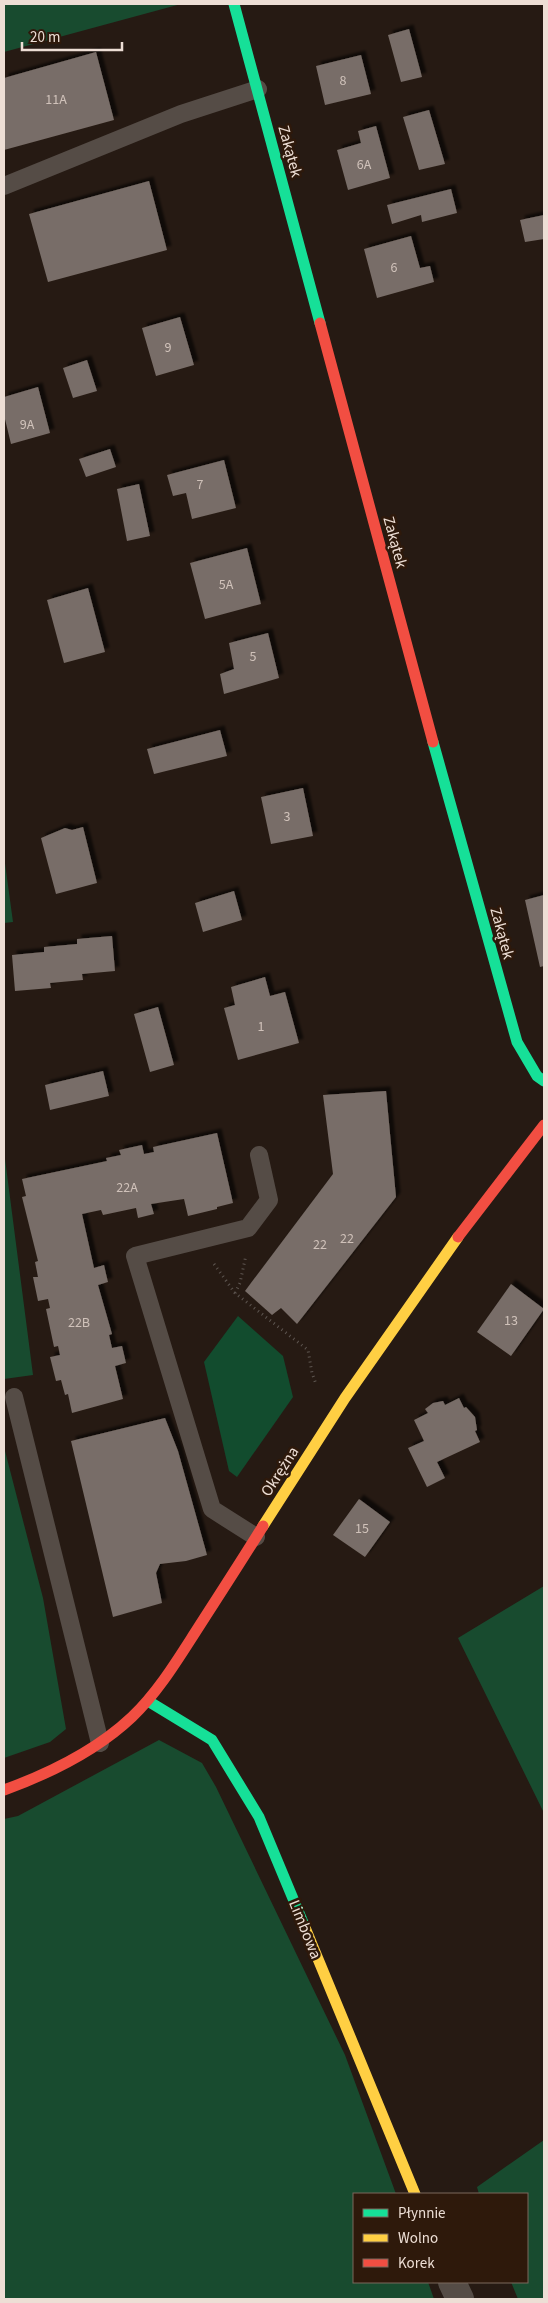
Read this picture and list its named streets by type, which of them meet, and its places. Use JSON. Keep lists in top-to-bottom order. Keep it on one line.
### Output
{"streets":{"street":["Zakątek","Okrężna","Limbowa"]},"crossings":[["Okrężna","Limbowa"]],"house_numbers":["8","11A","6A","6","9","9A","7","5A","5","3","1","22A","22","22","13","22B","15"],"legend":["Płynnie","Wolno","Korek"],"scale_bar":"20 m"}
